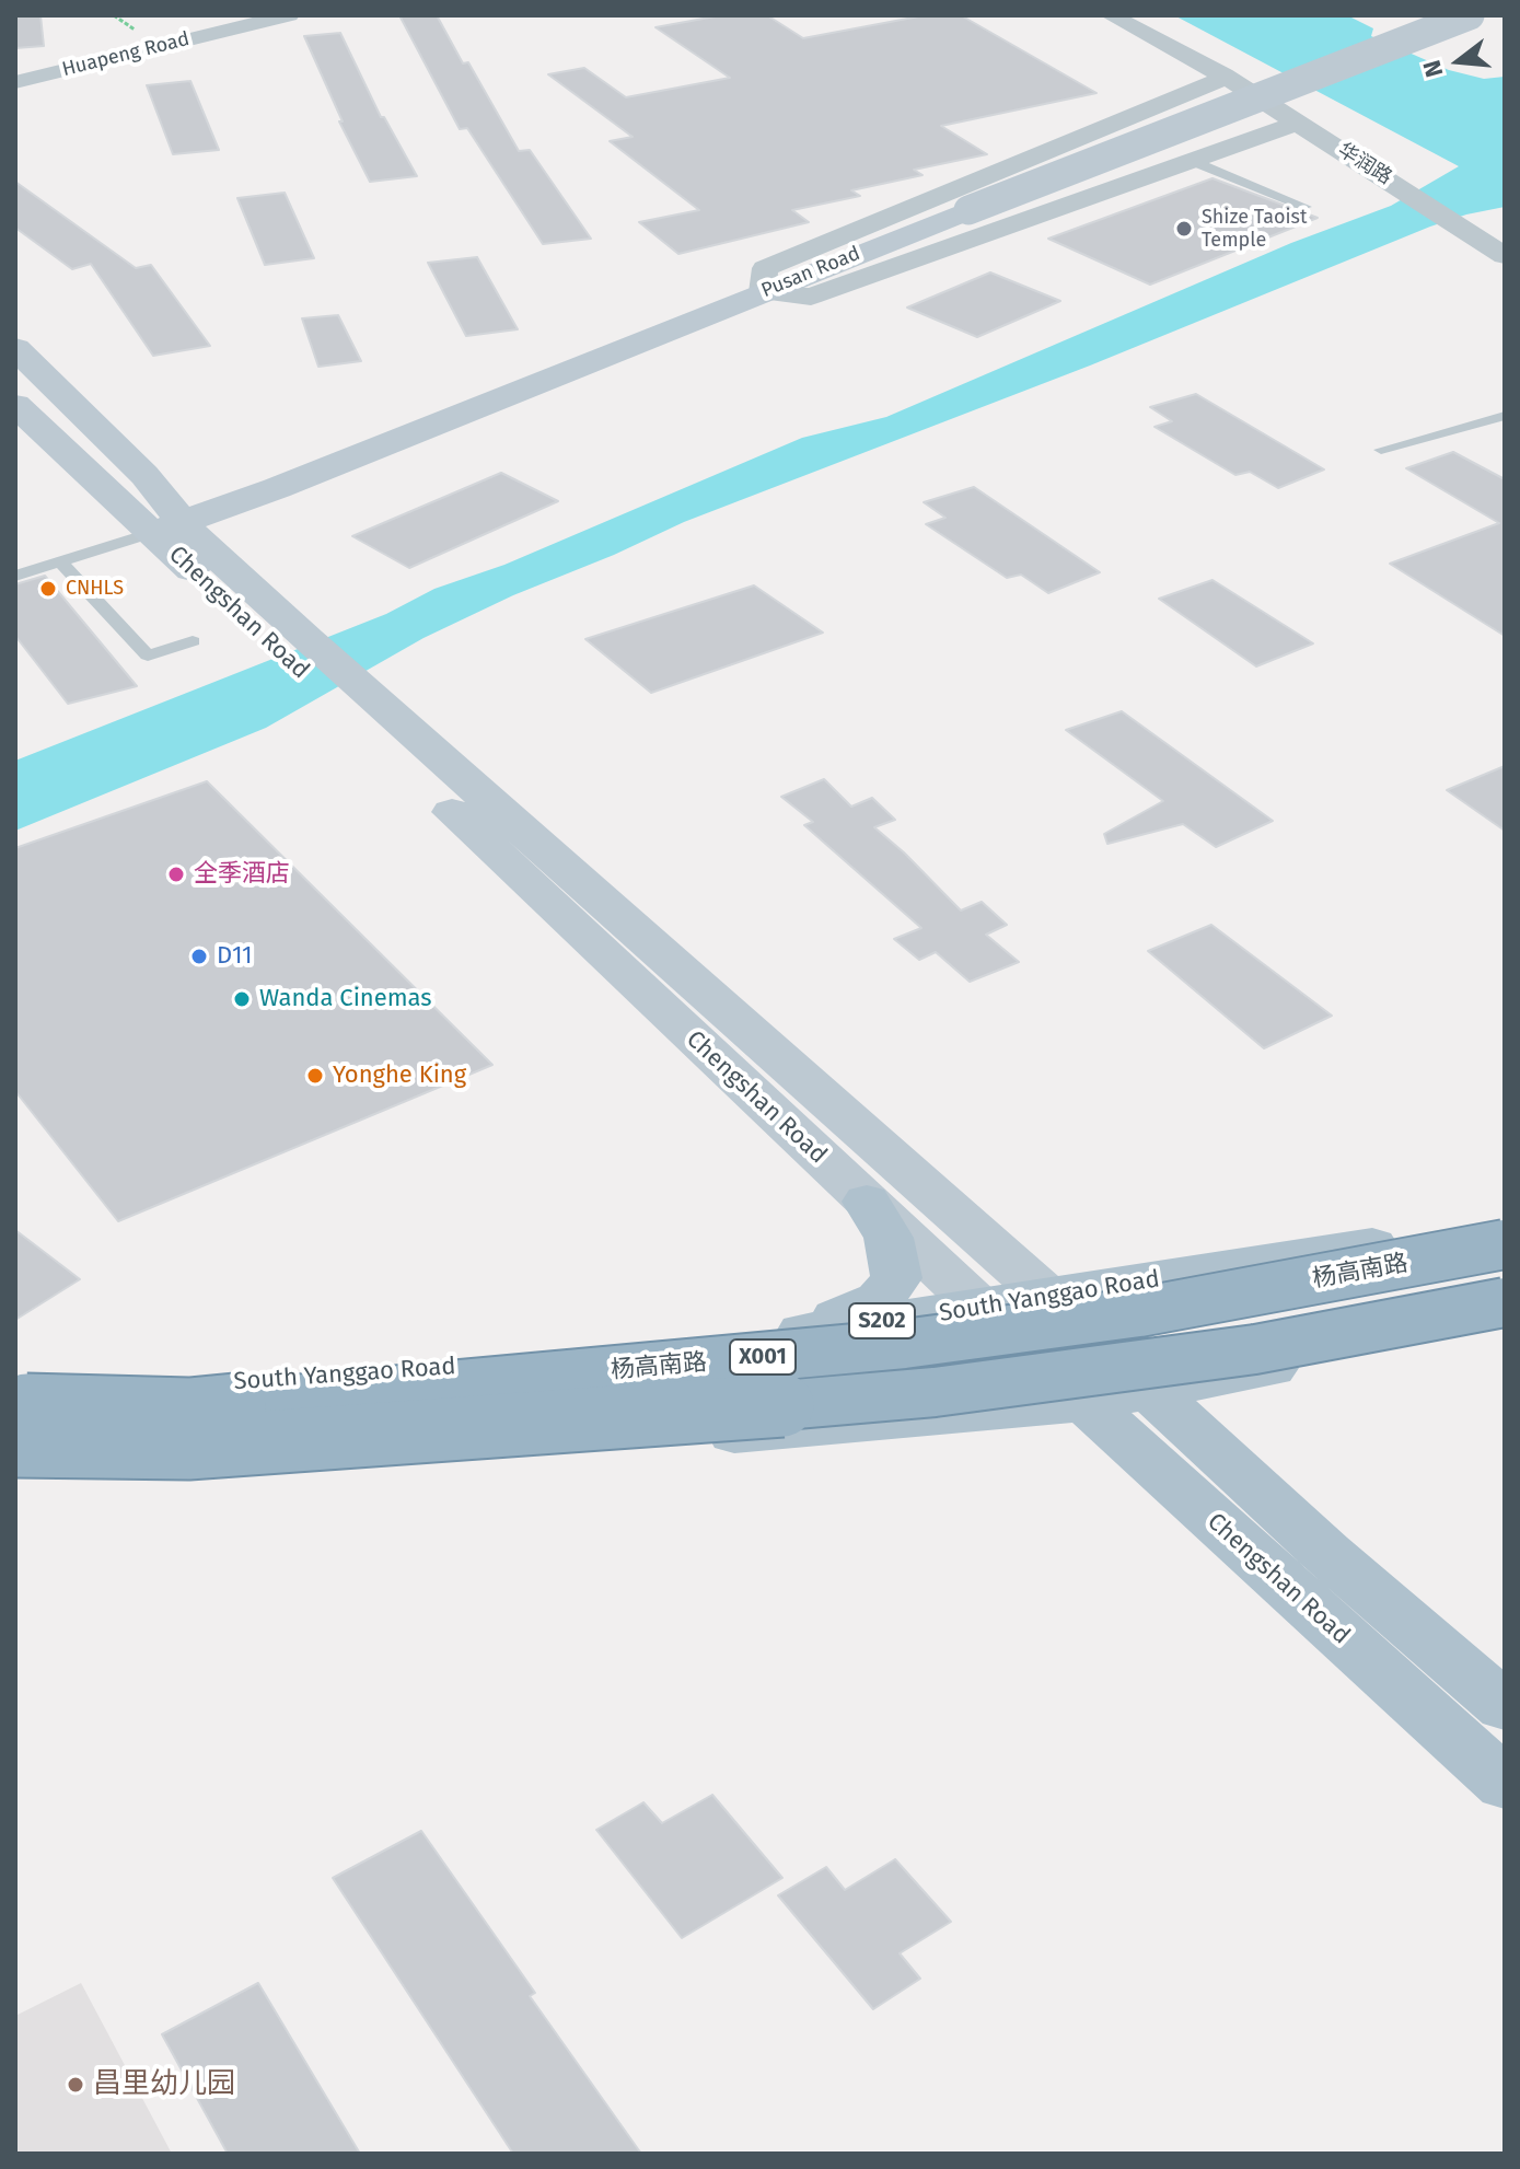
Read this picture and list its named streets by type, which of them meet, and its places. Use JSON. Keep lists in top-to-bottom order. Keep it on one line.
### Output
{"streets":{"highway":["杨高南路","X001"],"main road":["Pusan Road","Chengshan Road","South Yanggao Road","S202"],"street":["Huapeng Road","华润路"]},"crossings":[["Pusan Road","Chengshan Road"],["Chengshan Road","South Yanggao Road"]],"places":["Shize Taoist Temple","CNHLS","全季酒店","D11","Wanda Cinemas","Yonghe King","昌里幼儿园"],"north":"left"}
